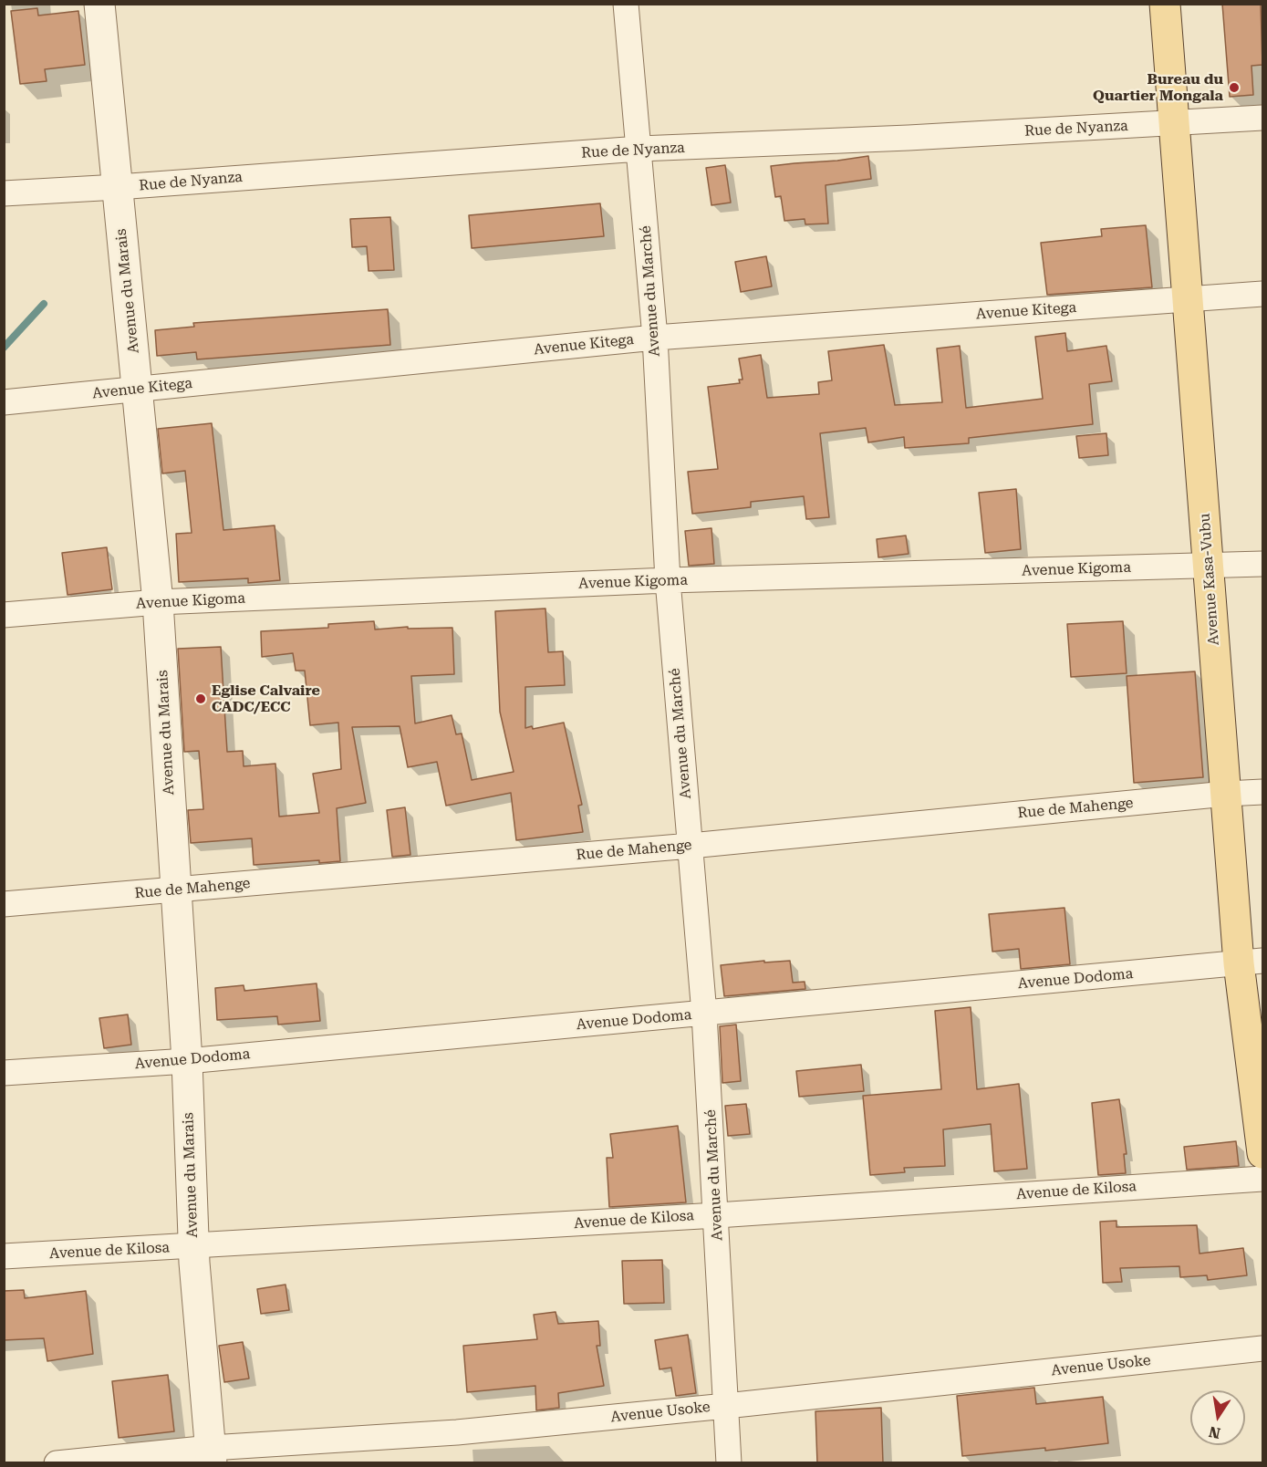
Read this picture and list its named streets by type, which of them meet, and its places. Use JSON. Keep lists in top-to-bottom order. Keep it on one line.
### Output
{"streets":{"main road":["Avenue Kasa-Vubu"],"street":["Rue de Nyanza","Avenue du Marais","Avenue du Marché","Avenue Kitega","Avenue Kigoma","Rue de Mahenge","Avenue Dodoma","Avenue de Kilosa","Avenue Usoke"]},"crossings":[["Rue de Nyanza","Avenue du Marais"],["Rue de Nyanza","Avenue du Marché"],["Rue de Nyanza","Avenue Kasa-Vubu"],["Avenue du Marais","Avenue Kitega"],["Avenue du Marais","Avenue Kigoma"],["Avenue du Marais","Rue de Mahenge"],["Avenue du Marais","Avenue Dodoma"],["Avenue du Marais","Avenue de Kilosa"],["Avenue du Marais","Avenue Usoke"],["Avenue du Marché","Avenue Kitega"],["Avenue du Marché","Avenue Kigoma"],["Avenue du Marché","Rue de Mahenge"],["Avenue du Marché","Avenue Dodoma"],["Avenue du Marché","Avenue de Kilosa"],["Avenue du Marché","Avenue Usoke"],["Avenue Kitega","Avenue Kasa-Vubu"],["Avenue Kigoma","Avenue Kasa-Vubu"],["Avenue Kasa-Vubu","Rue de Mahenge"],["Avenue Kasa-Vubu","Avenue Dodoma"]],"places":["Bureau du Quartier Mongala","Eglise Calvaire CADC/ECC"],"north":"bottom"}
